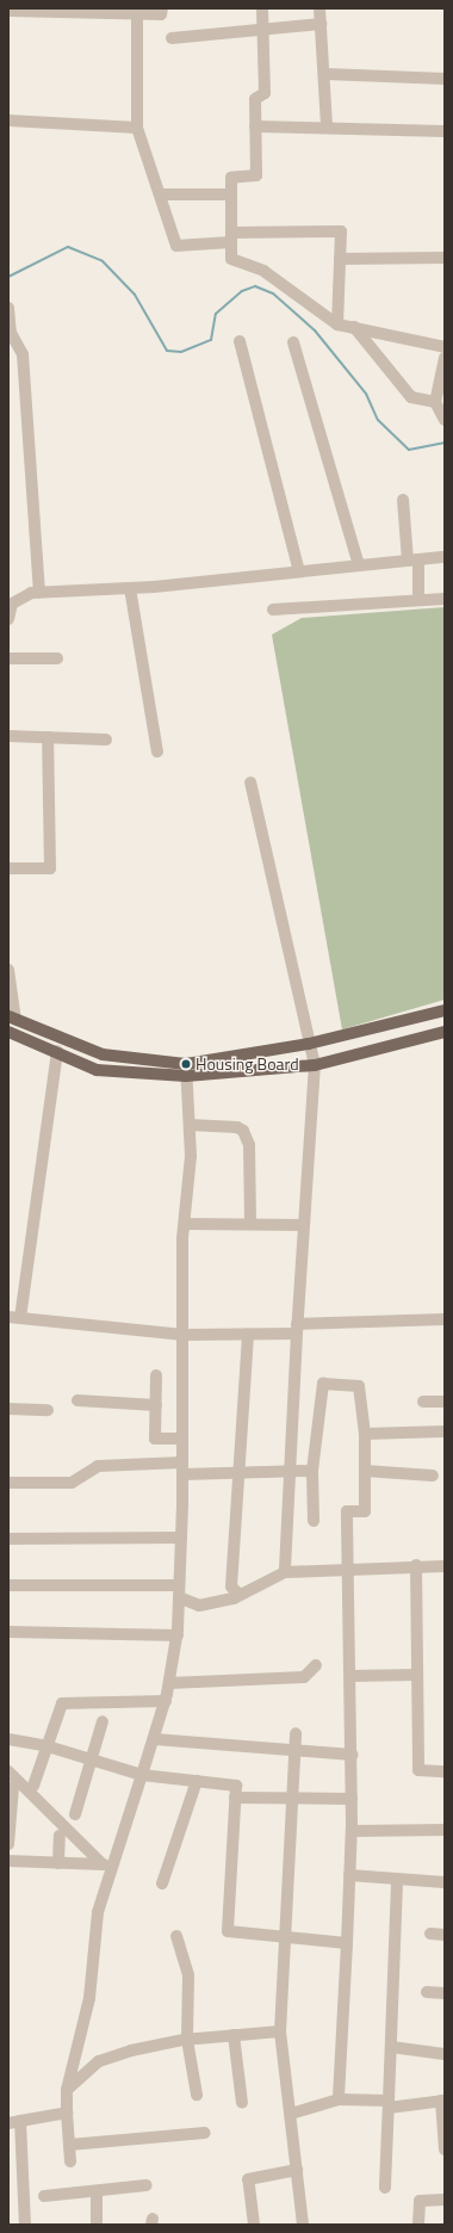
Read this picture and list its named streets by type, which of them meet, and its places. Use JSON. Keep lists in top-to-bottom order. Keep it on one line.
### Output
{"places":["Housing Board"]}
